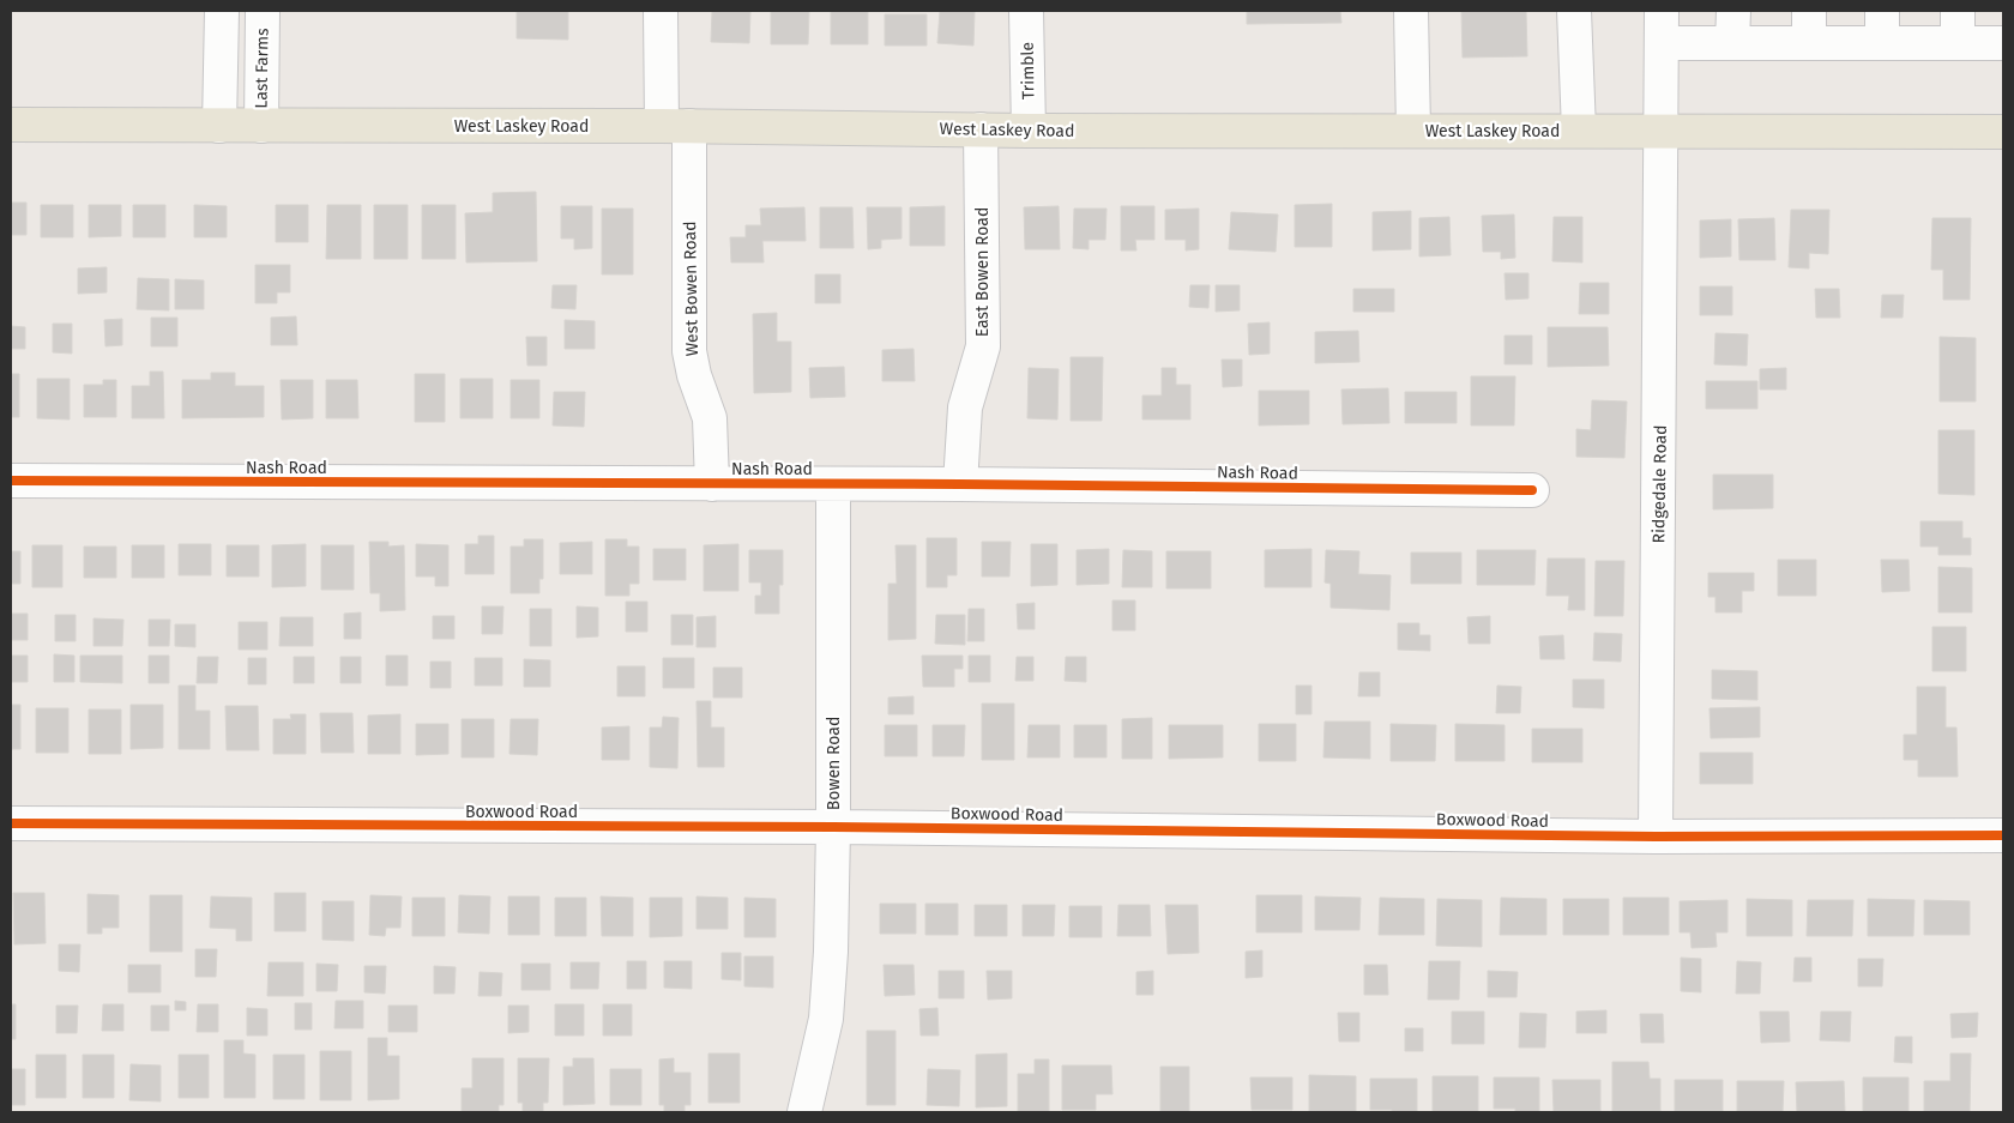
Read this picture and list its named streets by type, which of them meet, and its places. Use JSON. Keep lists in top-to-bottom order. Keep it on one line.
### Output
{"streets":{"main road":["West Laskey Road"],"street":["Last Farms","Trimble","East Bowen Road","West Bowen Road","Nash Road","Ridgedale Road","Bowen Road","Boxwood Road"]},"crossings":[["Last Farms","West Laskey Road"],["Trimble","West Laskey Road"],["West Laskey Road","East Bowen Road"],["West Laskey Road","West Bowen Road"],["West Laskey Road","Ridgedale Road"],["East Bowen Road","Nash Road"],["West Bowen Road","Nash Road"],["Nash Road","Bowen Road"],["Ridgedale Road","Boxwood Road"],["Bowen Road","Boxwood Road"]]}
